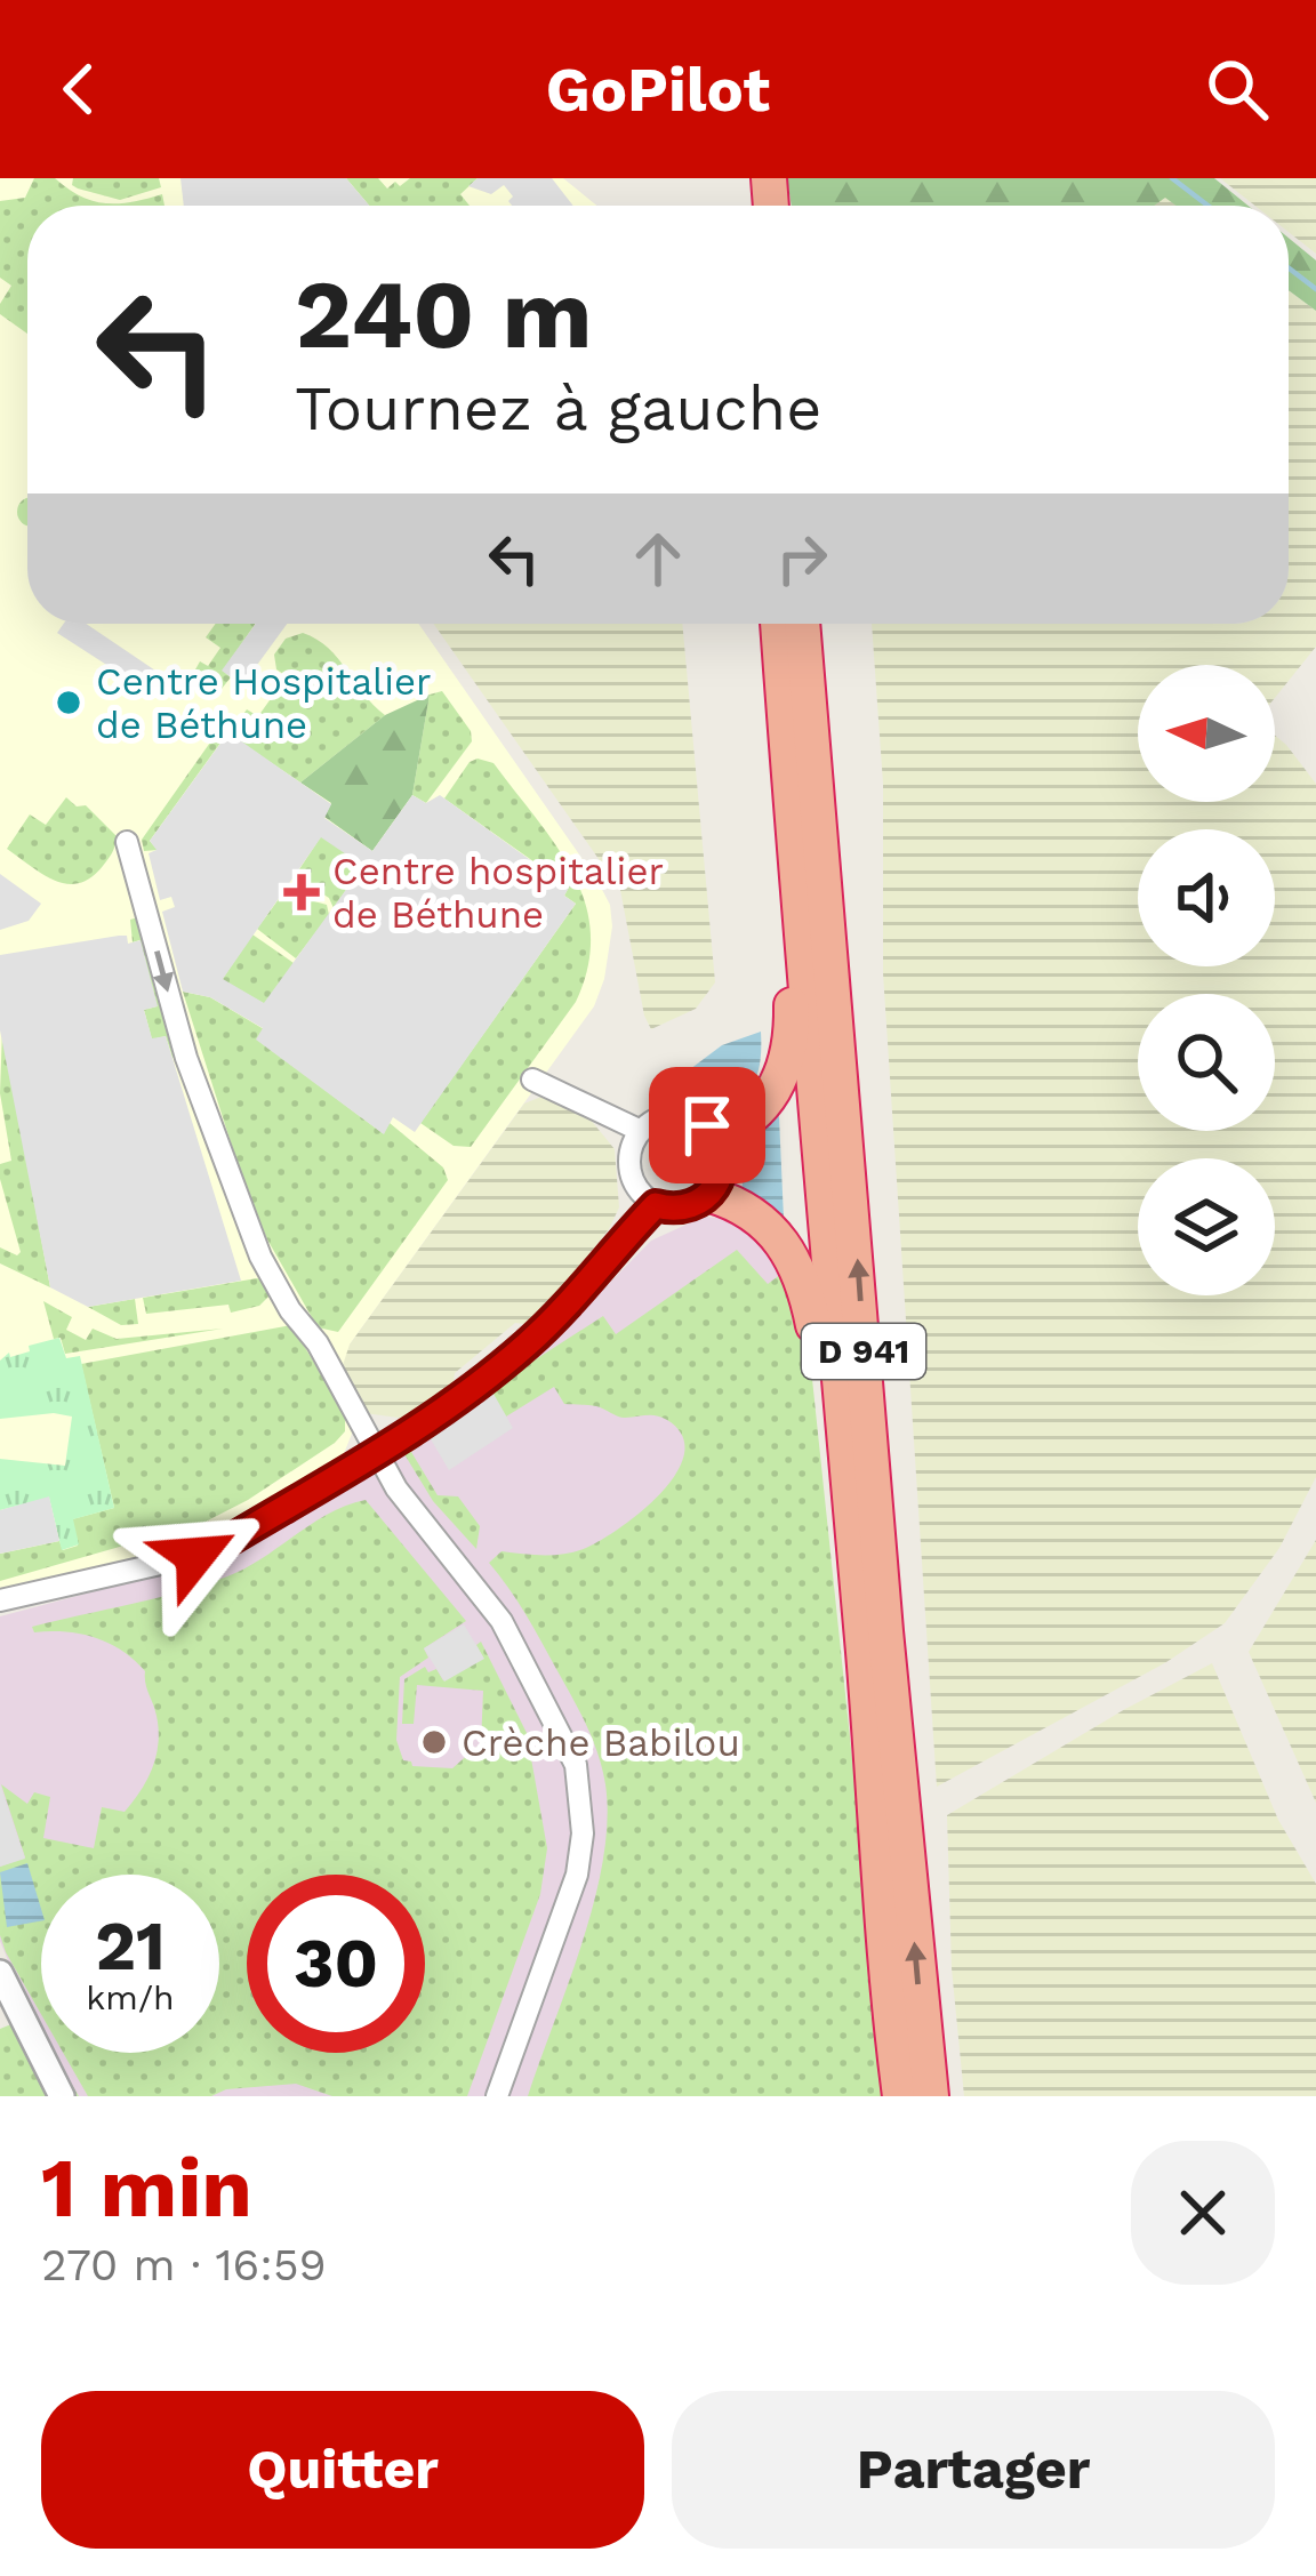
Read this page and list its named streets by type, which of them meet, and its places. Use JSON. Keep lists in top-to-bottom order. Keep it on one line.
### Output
{"streets":{"highway":["D 941"]},"places":{"other":["Centre Hospitalier de Béthune","Crèche Babilou"],"health":["Centre hospitalier de Béthune"]},"north":"left","page":{"header":"GoPilot","turn":["240 m","Tournez à gauche"],"speed":"21 km/h","limit":"30","heading":["1 min","270 m · 16:59"],"buttons":["Quitter","Partager"]}}
